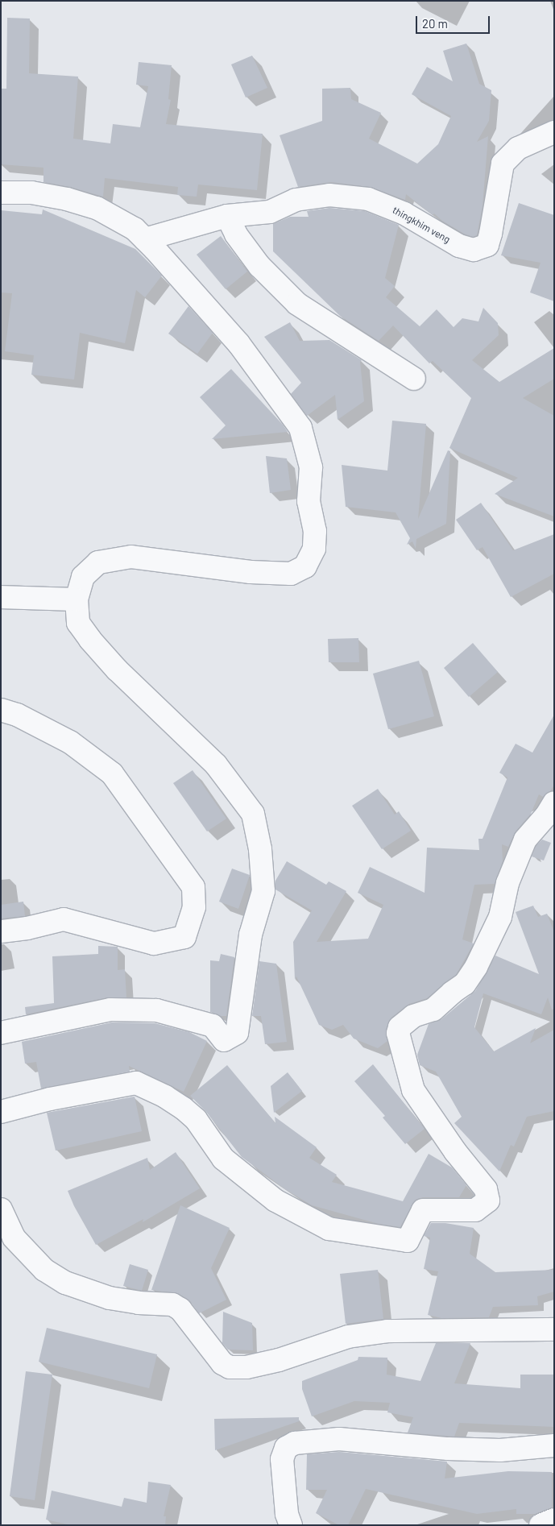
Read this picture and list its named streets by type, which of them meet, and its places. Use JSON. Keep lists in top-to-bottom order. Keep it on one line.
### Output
{"streets":{"street":["thingkhim veng"]},"scale_bar":"20 m"}
